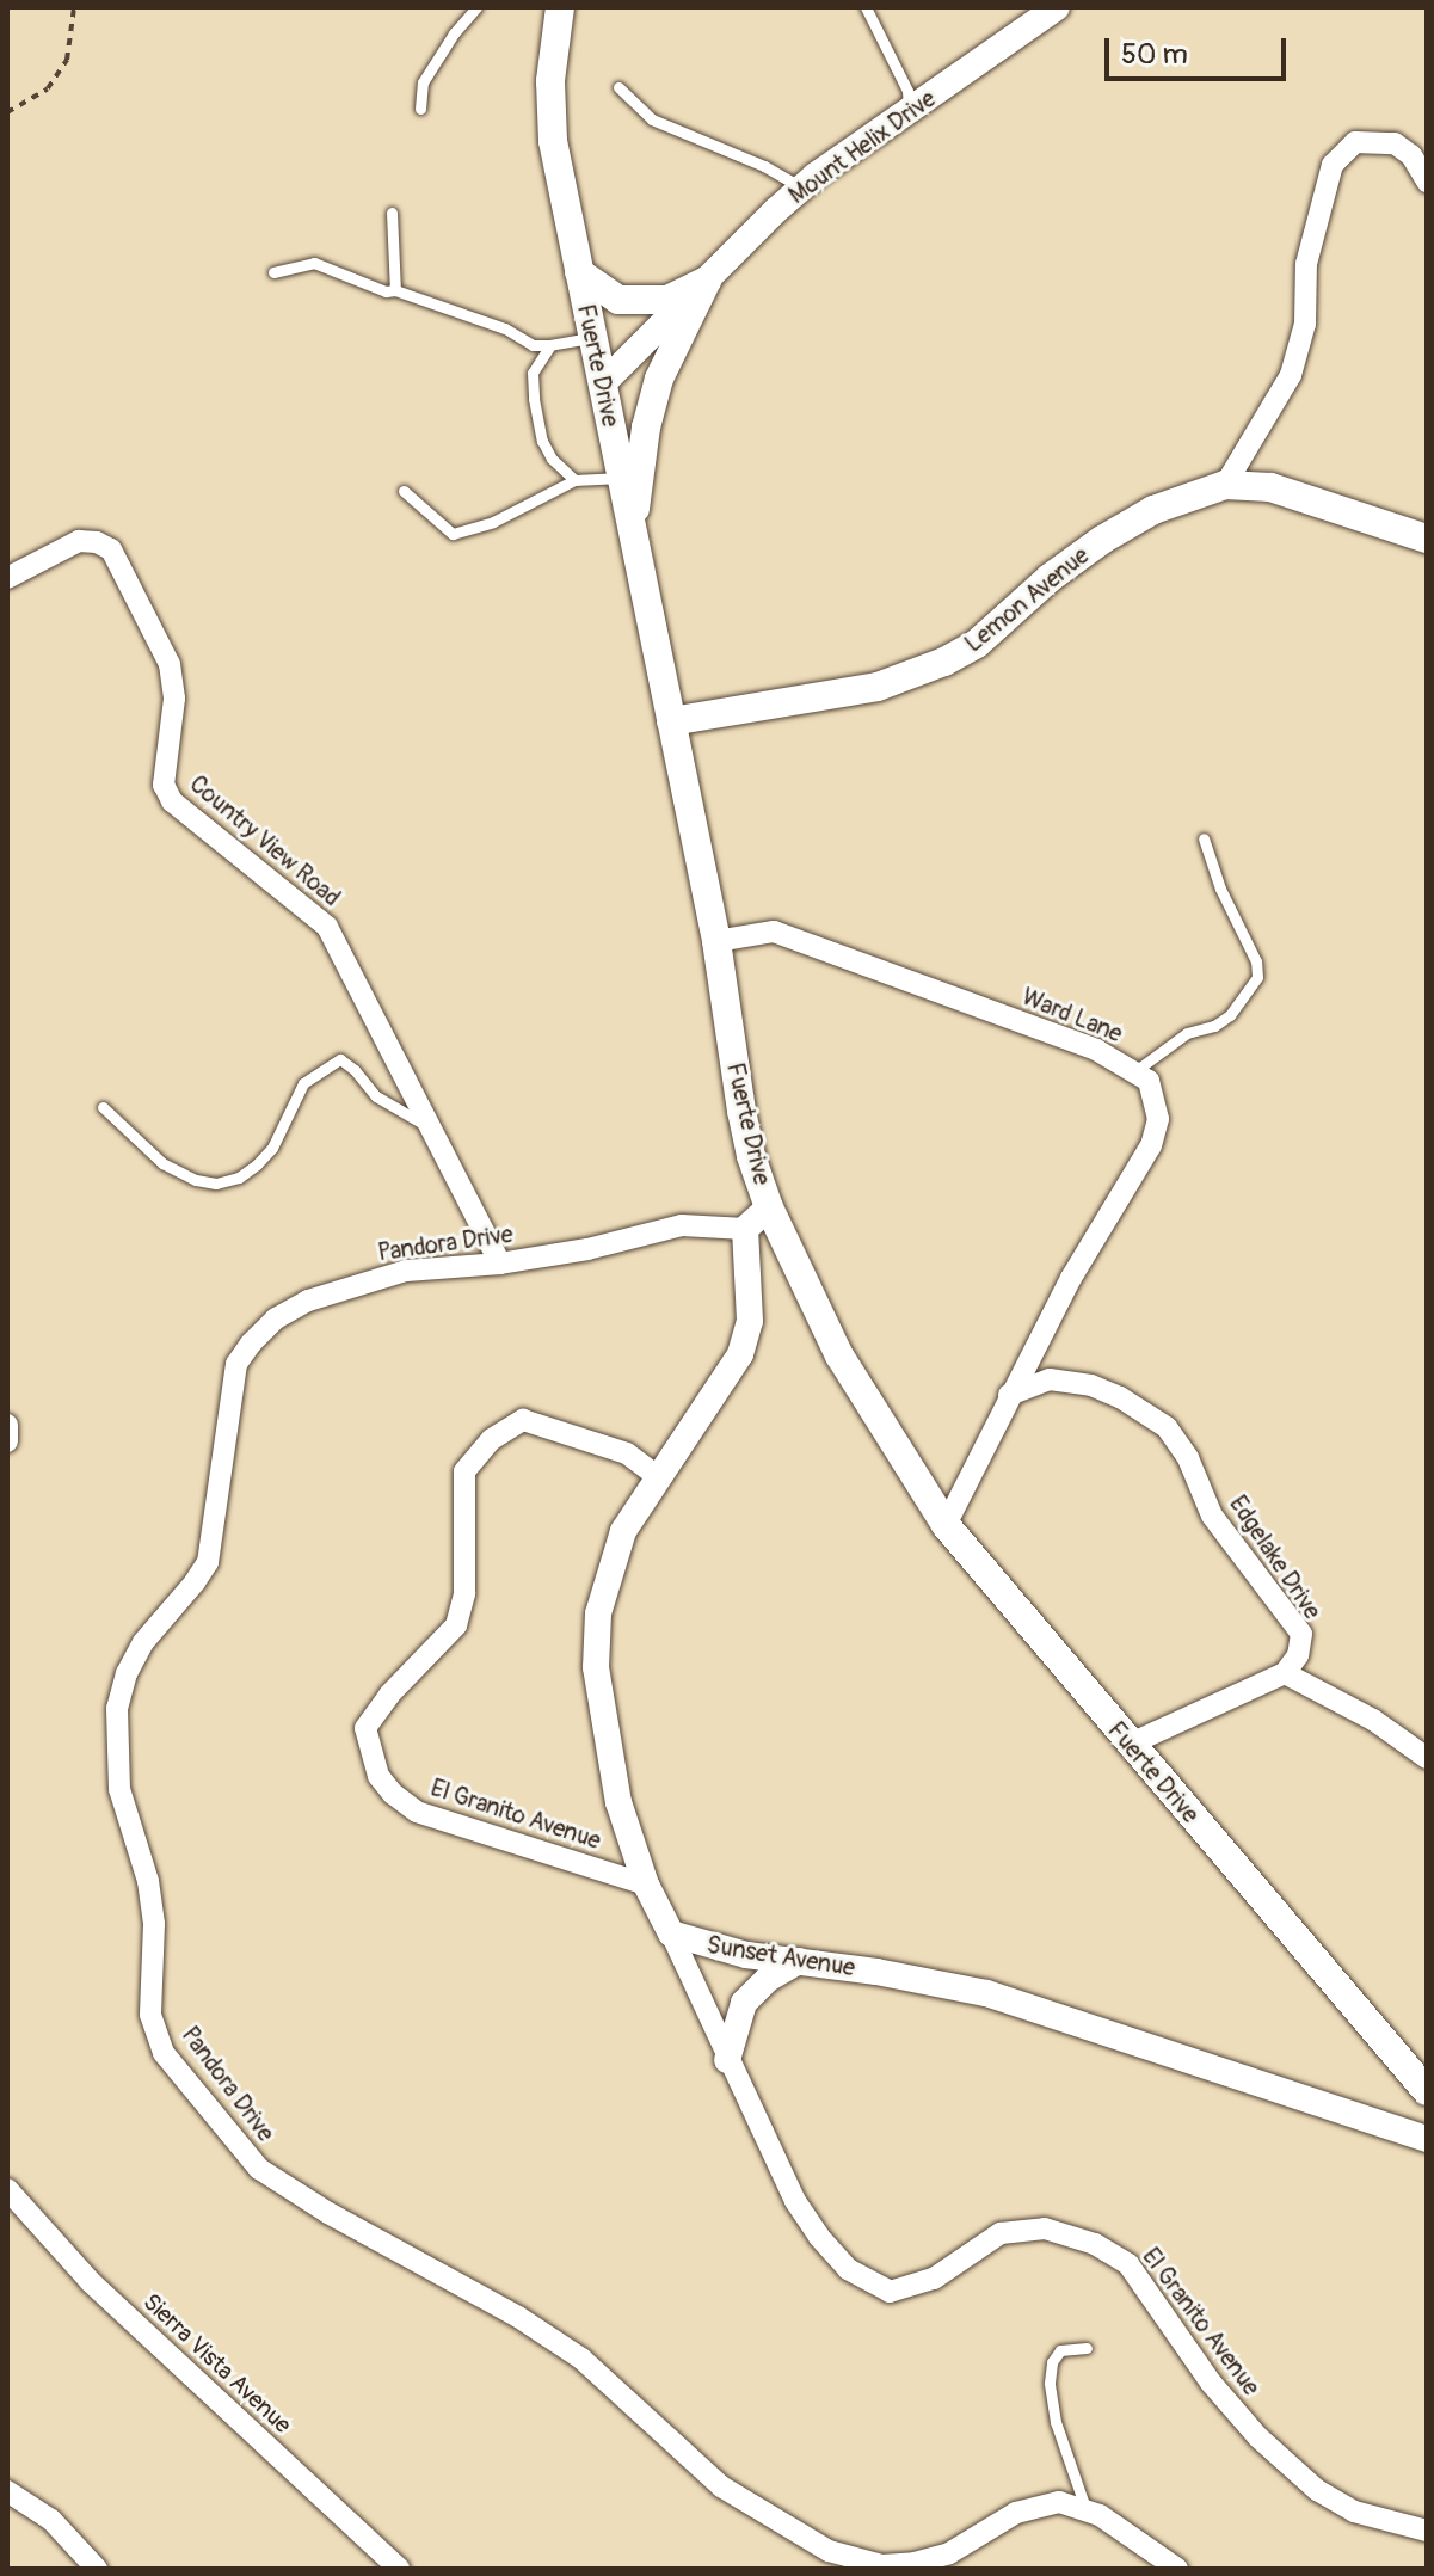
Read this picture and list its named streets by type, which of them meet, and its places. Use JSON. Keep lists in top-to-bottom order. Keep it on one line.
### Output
{"streets":{"main road":["Fuerte Drive","Lemon Avenue"],"street":["Mount Helix Drive","Country View Road","Ward Lane","Pandora Drive","Edgelake Drive","El Granito Avenue","Sunset Avenue","Sierra Vista Avenue"]},"crossings":[["Mount Helix Drive","Fuerte Drive"],["Fuerte Drive","Lemon Avenue"],["Fuerte Drive","Ward Lane"],["Country View Road","Pandora Drive"],["Ward Lane","Edgelake Drive"],["El Granito Avenue","Sunset Avenue"]],"scale_bar":"50 m"}
